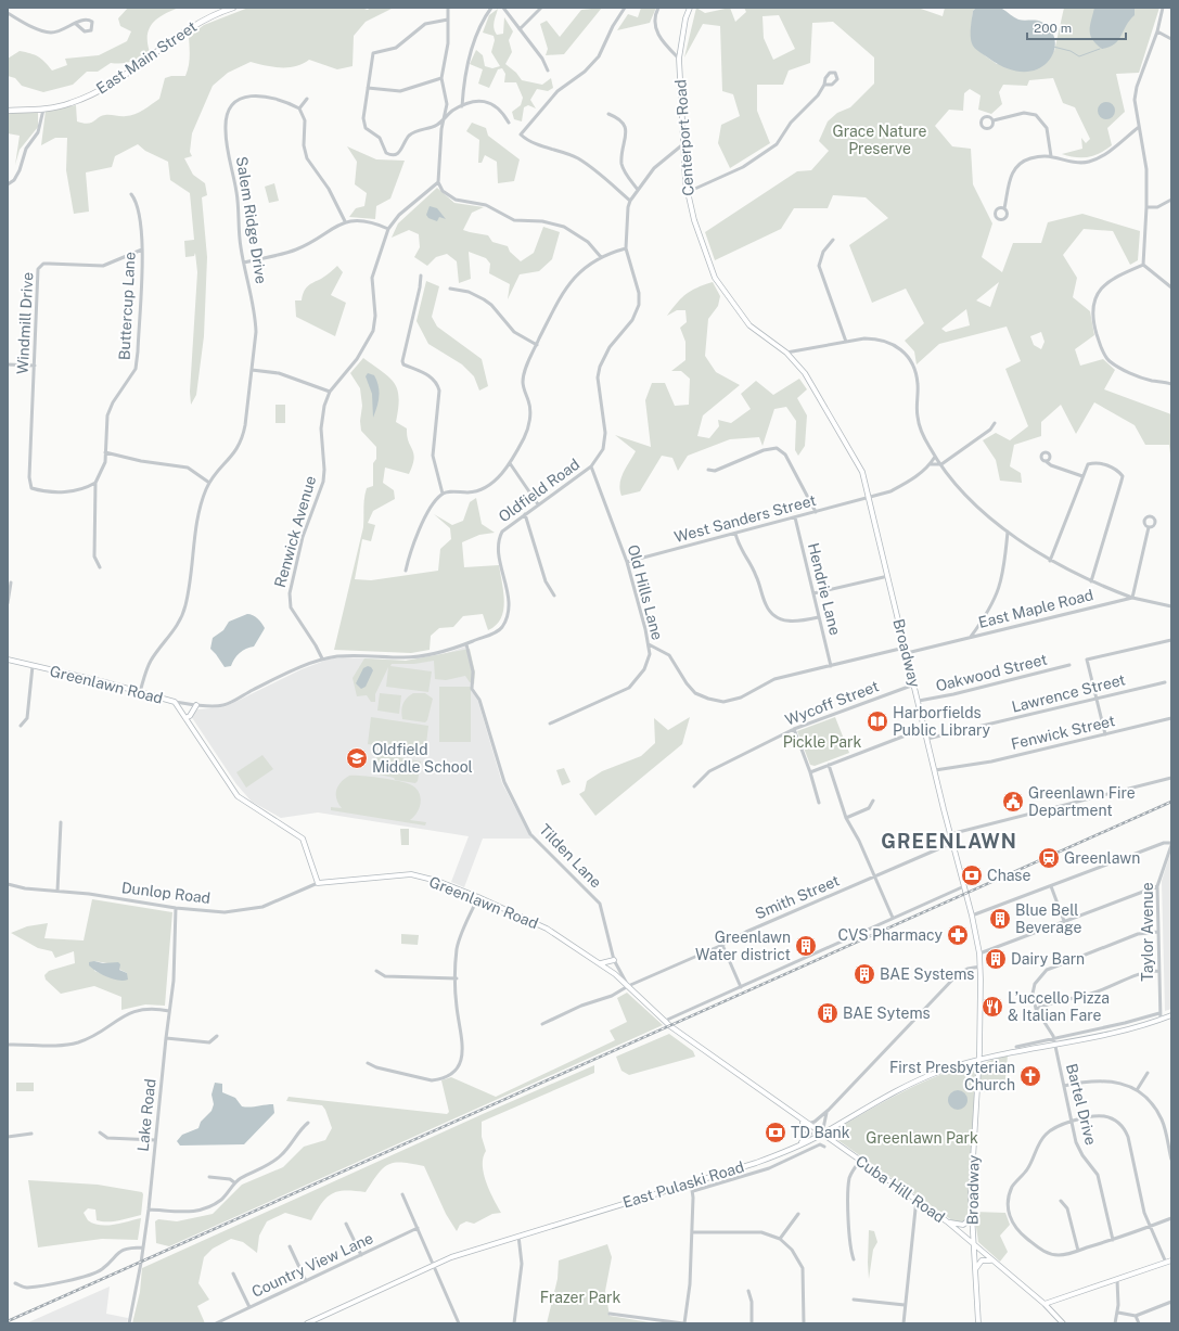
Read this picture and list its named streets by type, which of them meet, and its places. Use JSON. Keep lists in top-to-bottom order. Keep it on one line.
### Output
{"streets":{"main road":["East Main Street","Centerport Road","Broadway","Greenlawn Road","East Pulaski Road","Cuba Hill Road"],"street":["Salem Ridge Drive","Buttercup Lane","Windmill Drive","Oldfield Road","West Sanders Street","Renwick Avenue","Hendrie Lane","Old Hills Lane","East Maple Road","Oakwood Street","Lawrence Street","Wycoff Street","Fenwick Street","Tilden Lane","Dunlop Road","Smith Street","Taylor Avenue","Bartel Drive","Lake Road","Country View Lane"]},"crossings":[["Centerport Road","Oldfield Road"],["Centerport Road","West Sanders Street"],["Centerport Road","Broadway"],["Salem Ridge Drive","Greenlawn Road"],["Buttercup Lane","Windmill Drive"],["Oldfield Road","Renwick Avenue"],["Oldfield Road","Old Hills Lane"],["Oldfield Road","Greenlawn Road"],["Oldfield Road","Tilden Lane"],["West Sanders Street","Hendrie Lane"],["West Sanders Street","Old Hills Lane"],["West Sanders Street","Broadway"],["Hendrie Lane","East Maple Road"],["Old Hills Lane","East Maple Road"],["East Maple Road","Broadway"],["Broadway","Oakwood Street"],["Broadway","Lawrence Street"],["Broadway","Wycoff Street"],["Broadway","Fenwick Street"],["Broadway","Smith Street"],["Broadway","East Pulaski Road"],["Broadway","Cuba Hill Road"],["Greenlawn Road","Tilden Lane"],["Greenlawn Road","Dunlop Road"],["Greenlawn Road","Smith Street"],["Greenlawn Road","Cuba Hill Road"],["Tilden Lane","Smith Street"],["Dunlop Road","Lake Road"],["Taylor Avenue","East Pulaski Road"],["Bartel Drive","East Pulaski Road"],["East Pulaski Road","Cuba Hill Road"]],"districts":["GREENLAWN"],"parks":["Grace Nature Preserve","Pickle Park","Greenlawn Park","Frazer Park"],"places":{"library":["Harborfields Public Library"],"school or university":["Oldfield Middle School"],"public building":["Greenlawn Fire Department"],"station":["Greenlawn"],"bank":["Chase","TD Bank"],"building":["Blue Bell Beverage","Greenlawn Water district","Dairy Barn","BAE Systems","BAE Sytems"],"pharmacy":["CVS Pharmacy"],"restaurant":["L’uccello Pizza & Italian Fare"],"church":["First Presbyterian Church"]},"scale_bar":"200 m"}
